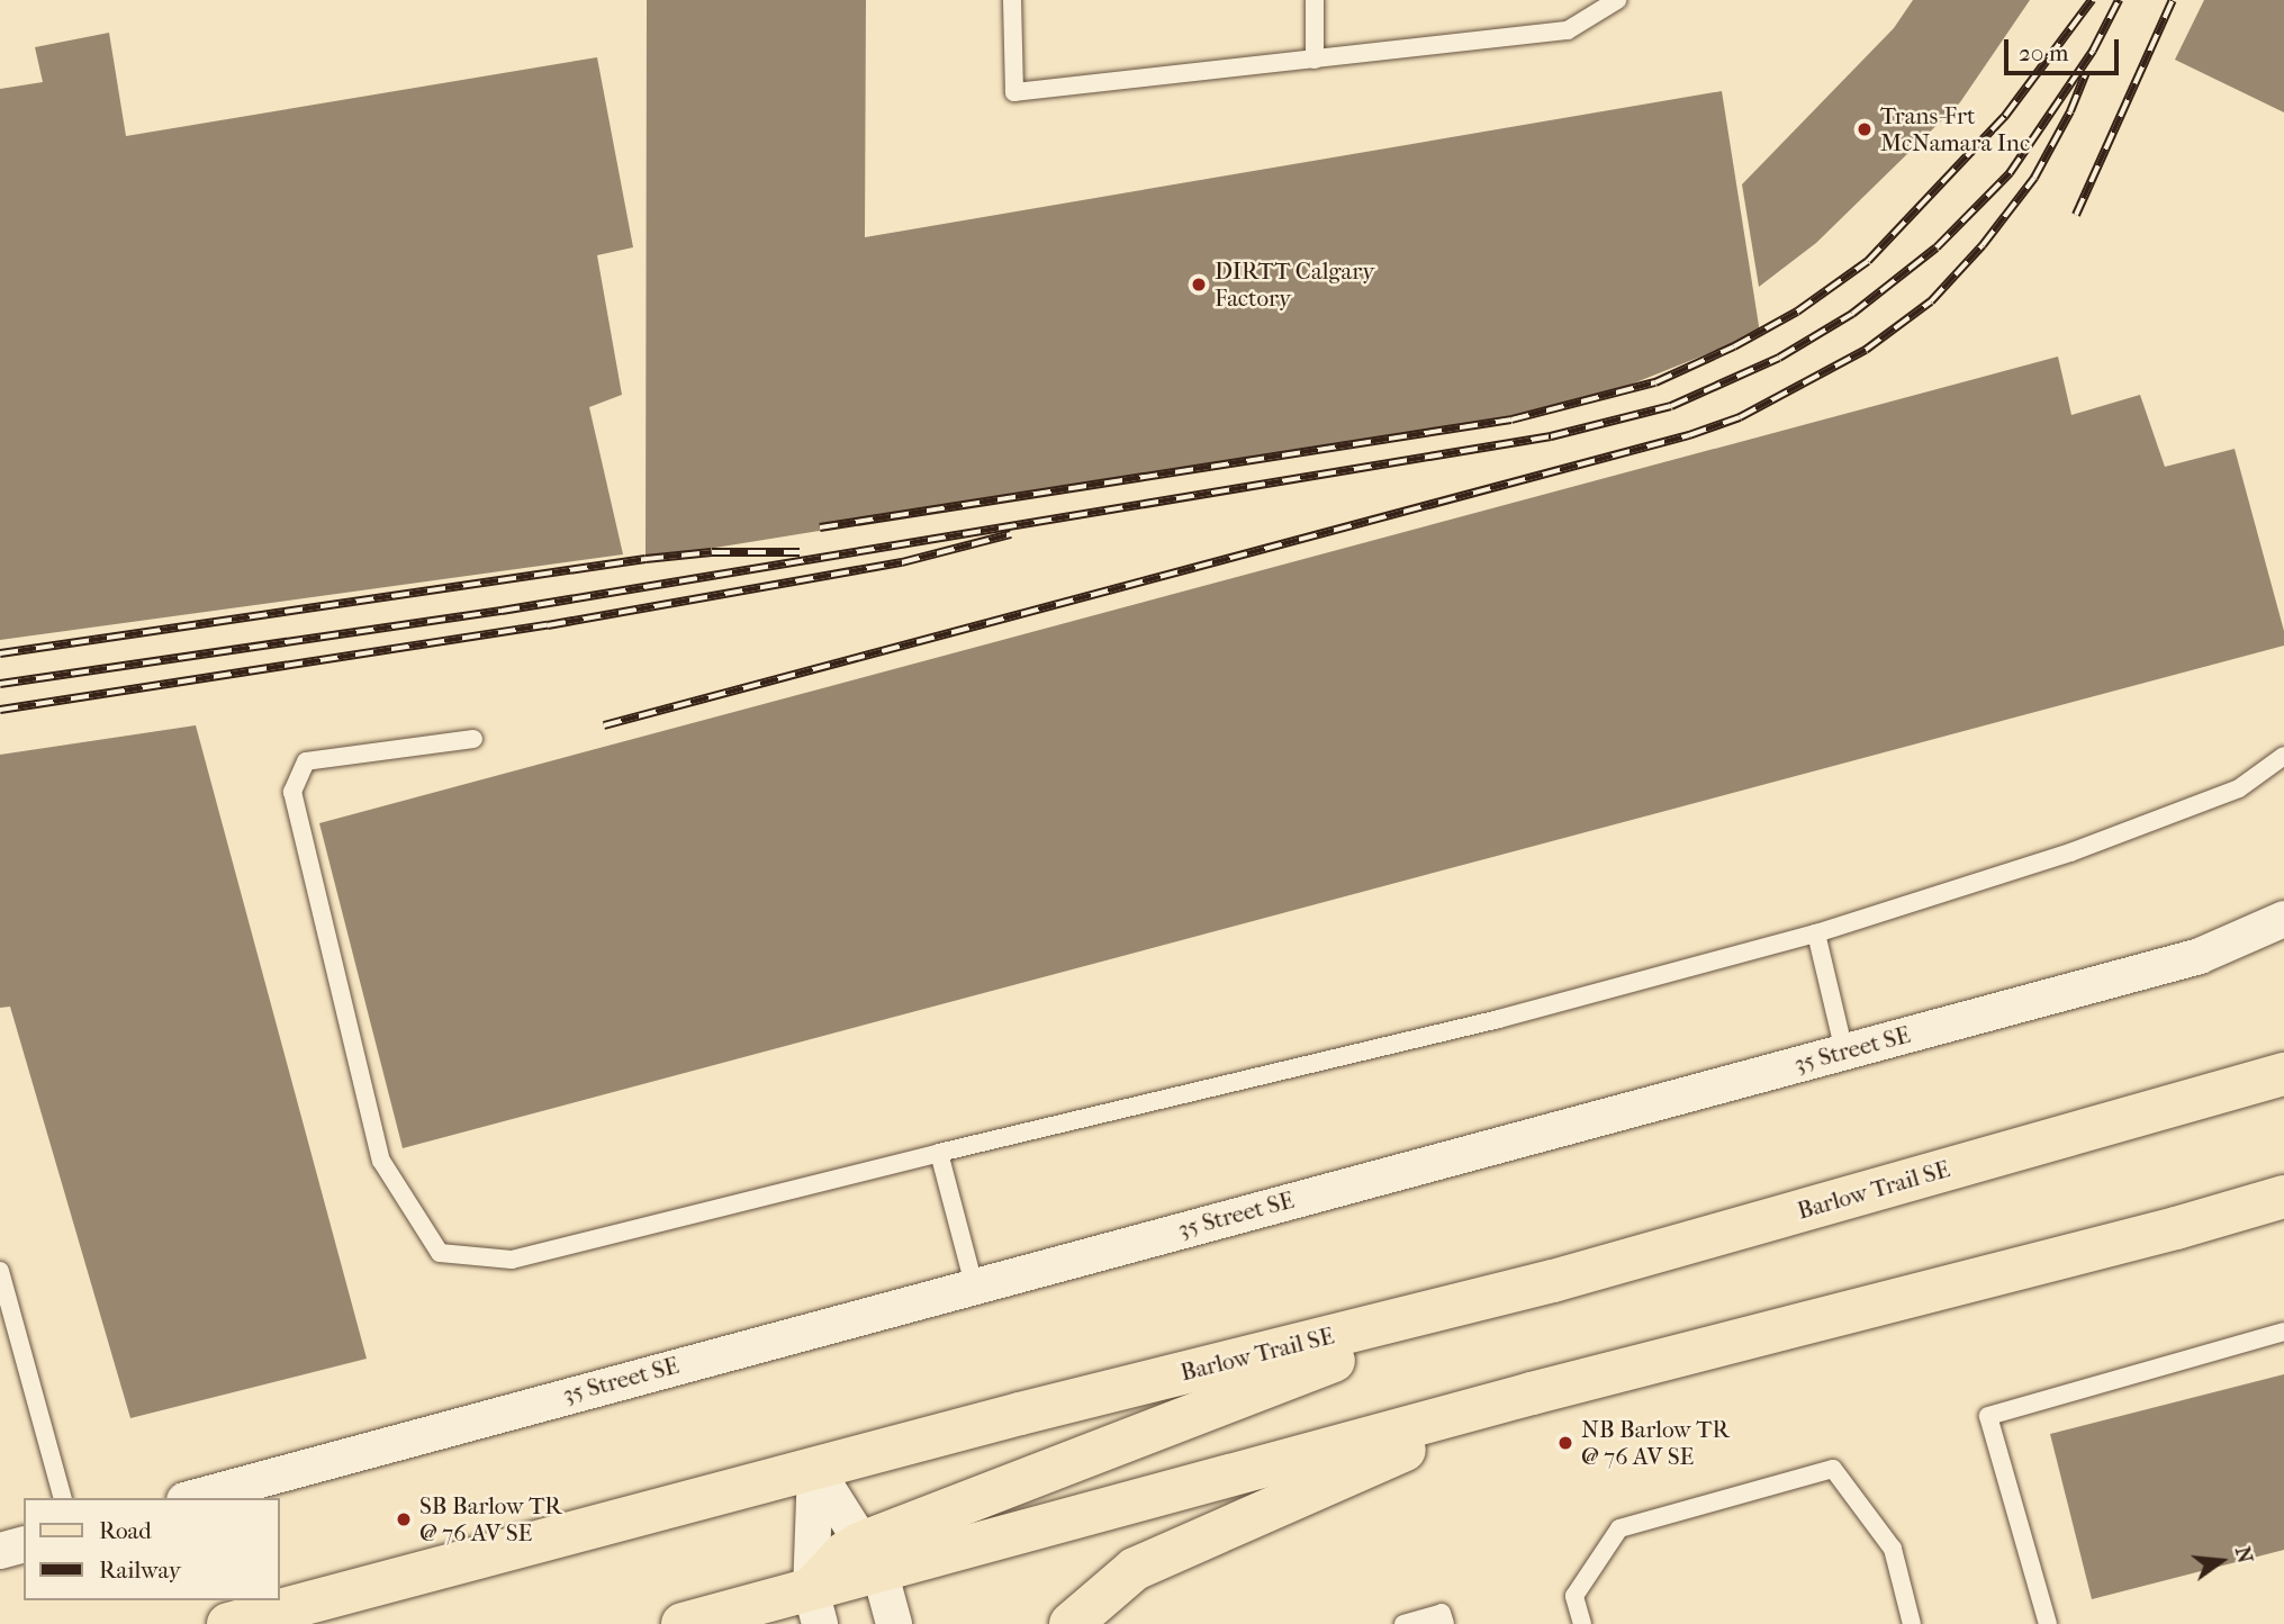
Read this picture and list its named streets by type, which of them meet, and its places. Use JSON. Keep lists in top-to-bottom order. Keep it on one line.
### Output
{"streets":{"main road":["Barlow Trail SE"],"street":["35 Street SE"]},"places":["Trans-Frt McNamara Inc","DIRTT Calgary Factory","NB Barlow TR @ 76 AV SE","SB Barlow TR @ 76 AV SE"],"legend":["Road","Railway"],"scale_bar":"20 m","north":"right"}
